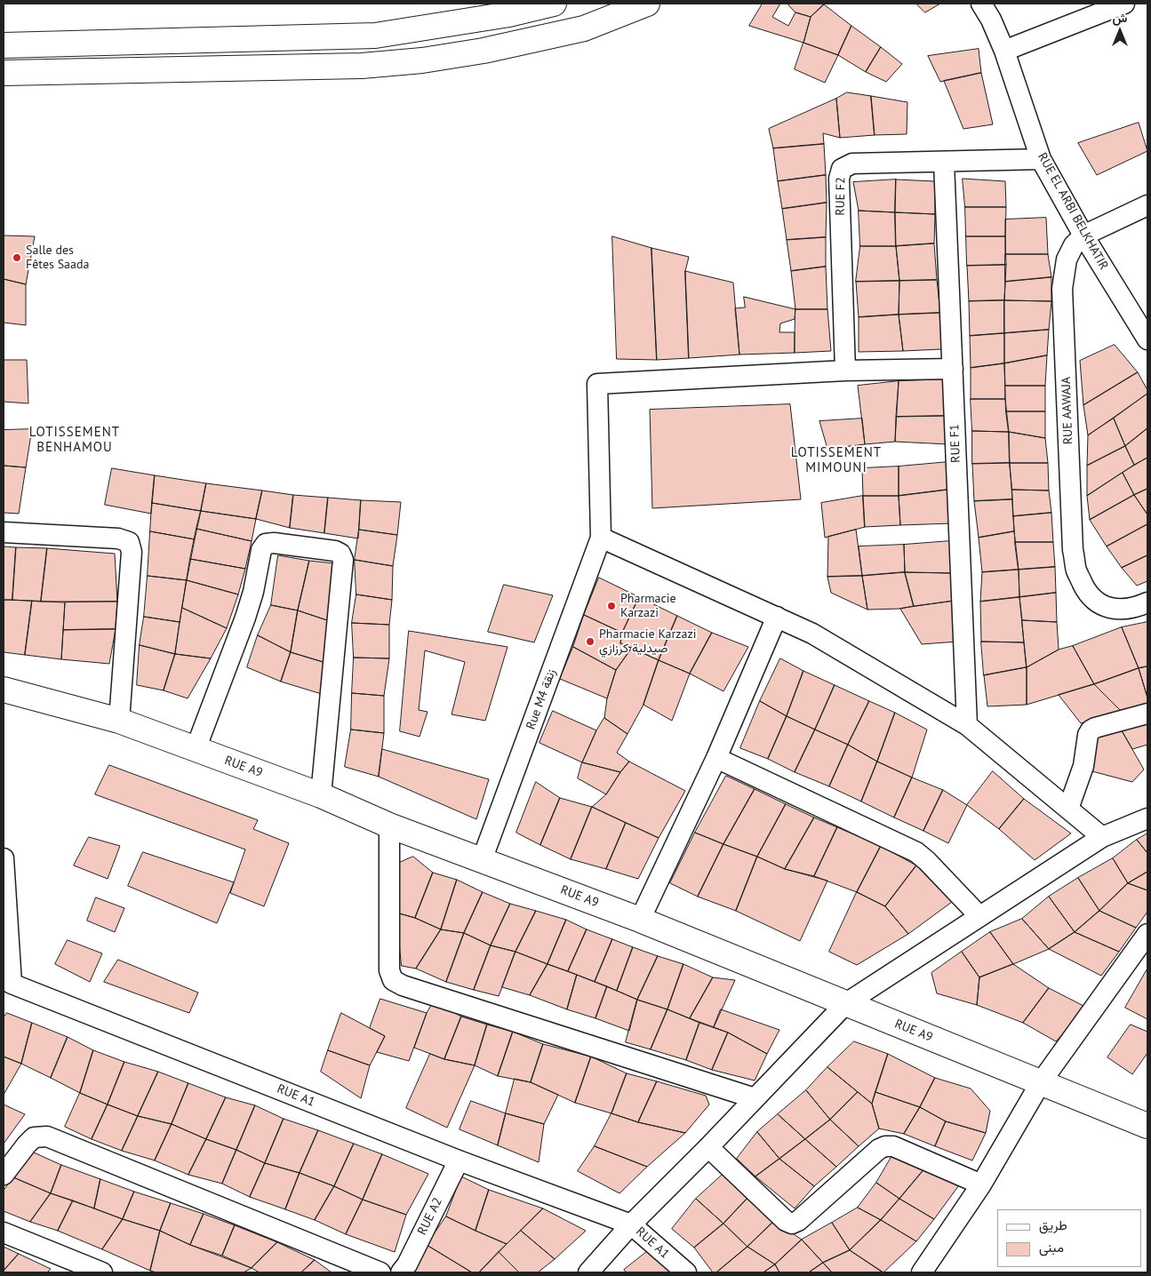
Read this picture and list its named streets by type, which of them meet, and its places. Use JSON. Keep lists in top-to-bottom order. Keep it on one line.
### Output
{"streets":{"street":["RUE F2","RUE EL ARBI BELKHATIR","RUE AAWAJA","RUE F1","Rue M4 زنقة","RUE A9","RUE A1","RUE A2"]},"crossings":[["RUE F2","RUE EL ARBI BELKHATIR"],["RUE F2","RUE F1"],["RUE EL ARBI BELKHATIR","RUE AAWAJA"],["Rue M4 زنقة","RUE A9"],["RUE A1","RUE A2"]],"districts":["LOTISSEMENT BENHAMOU","LOTISSEMENT MIMOUNI"],"places":["Salle des Fêtes Saada","Pharmacie Karzazi","Pharmacie Karzazi صيدلية كرزازي"],"legend":["طريق","مبنى"],"north":"top"}
